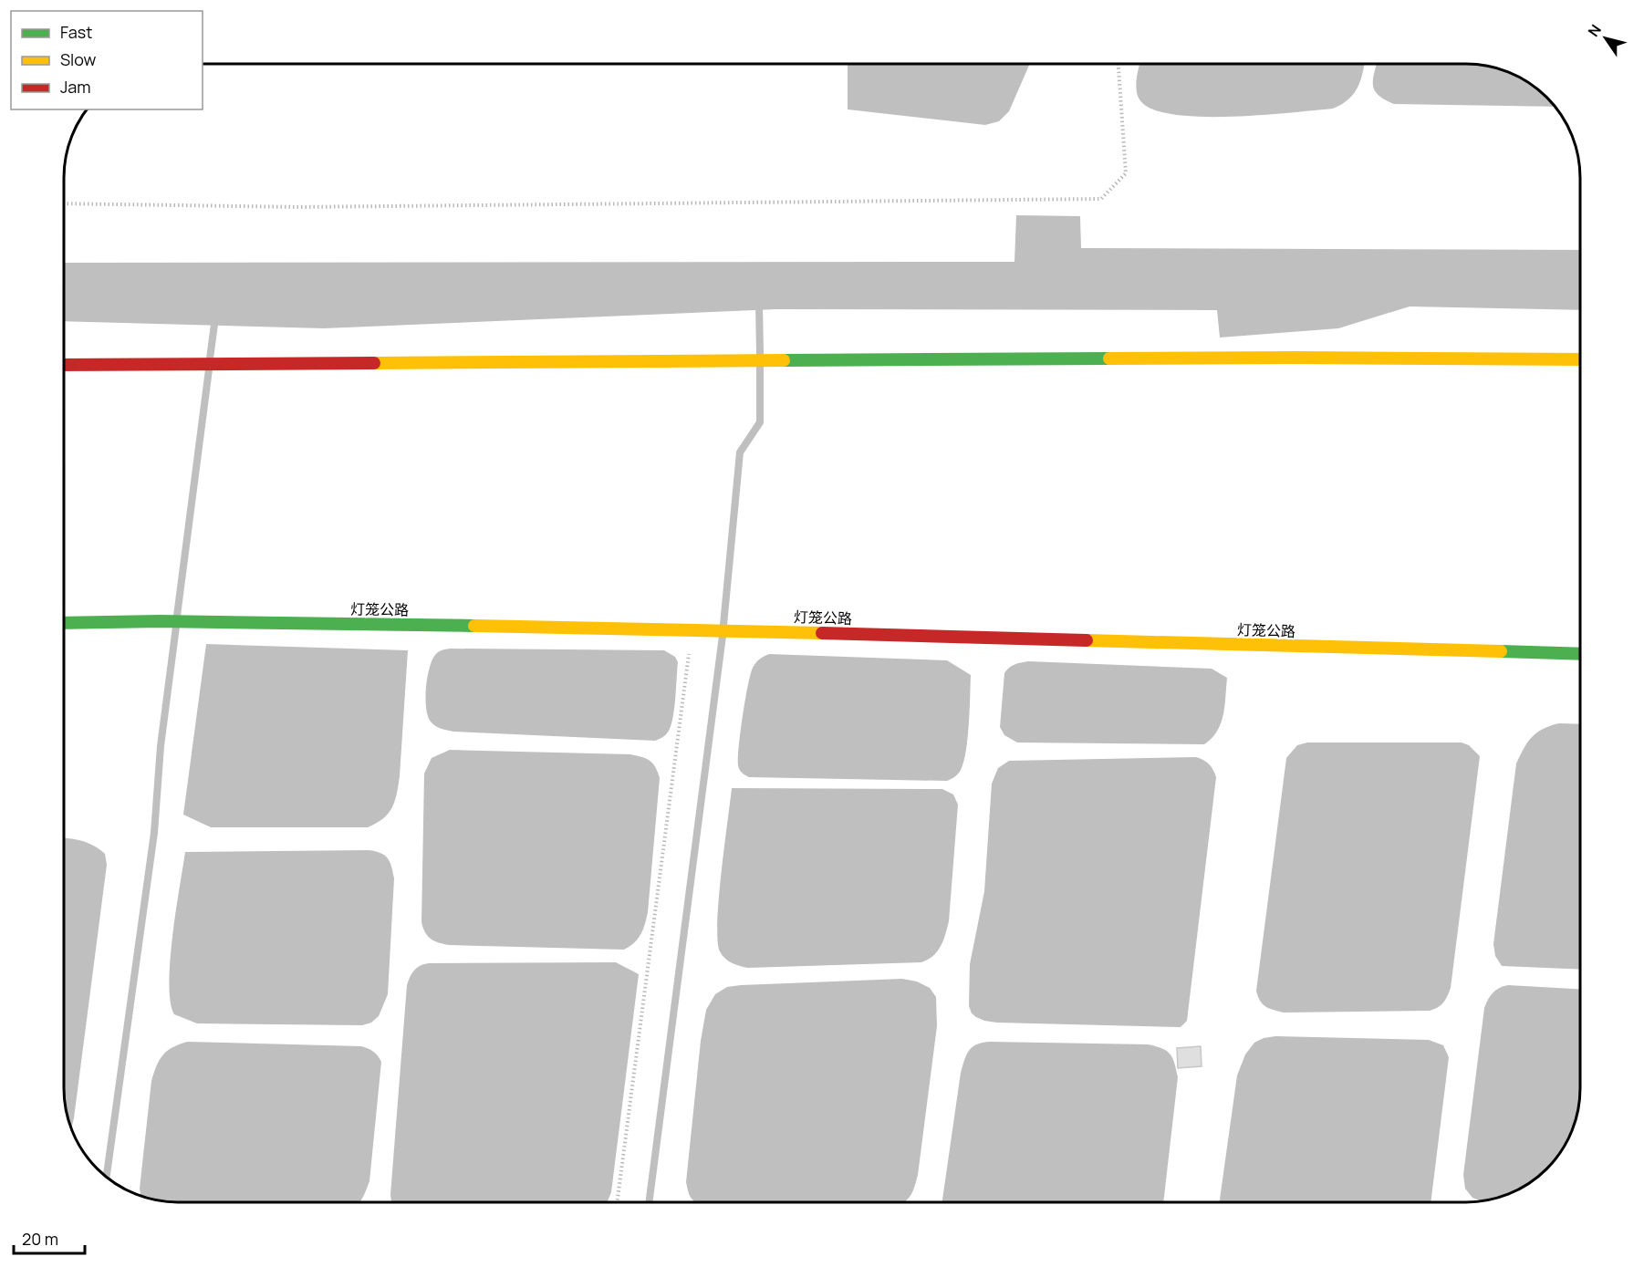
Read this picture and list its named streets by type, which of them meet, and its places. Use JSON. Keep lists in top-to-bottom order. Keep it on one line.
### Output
{"streets":{"street":["灯笼公路"]},"legend":["Fast","Slow","Jam"],"scale_bar":"20 m","north":"top left"}
